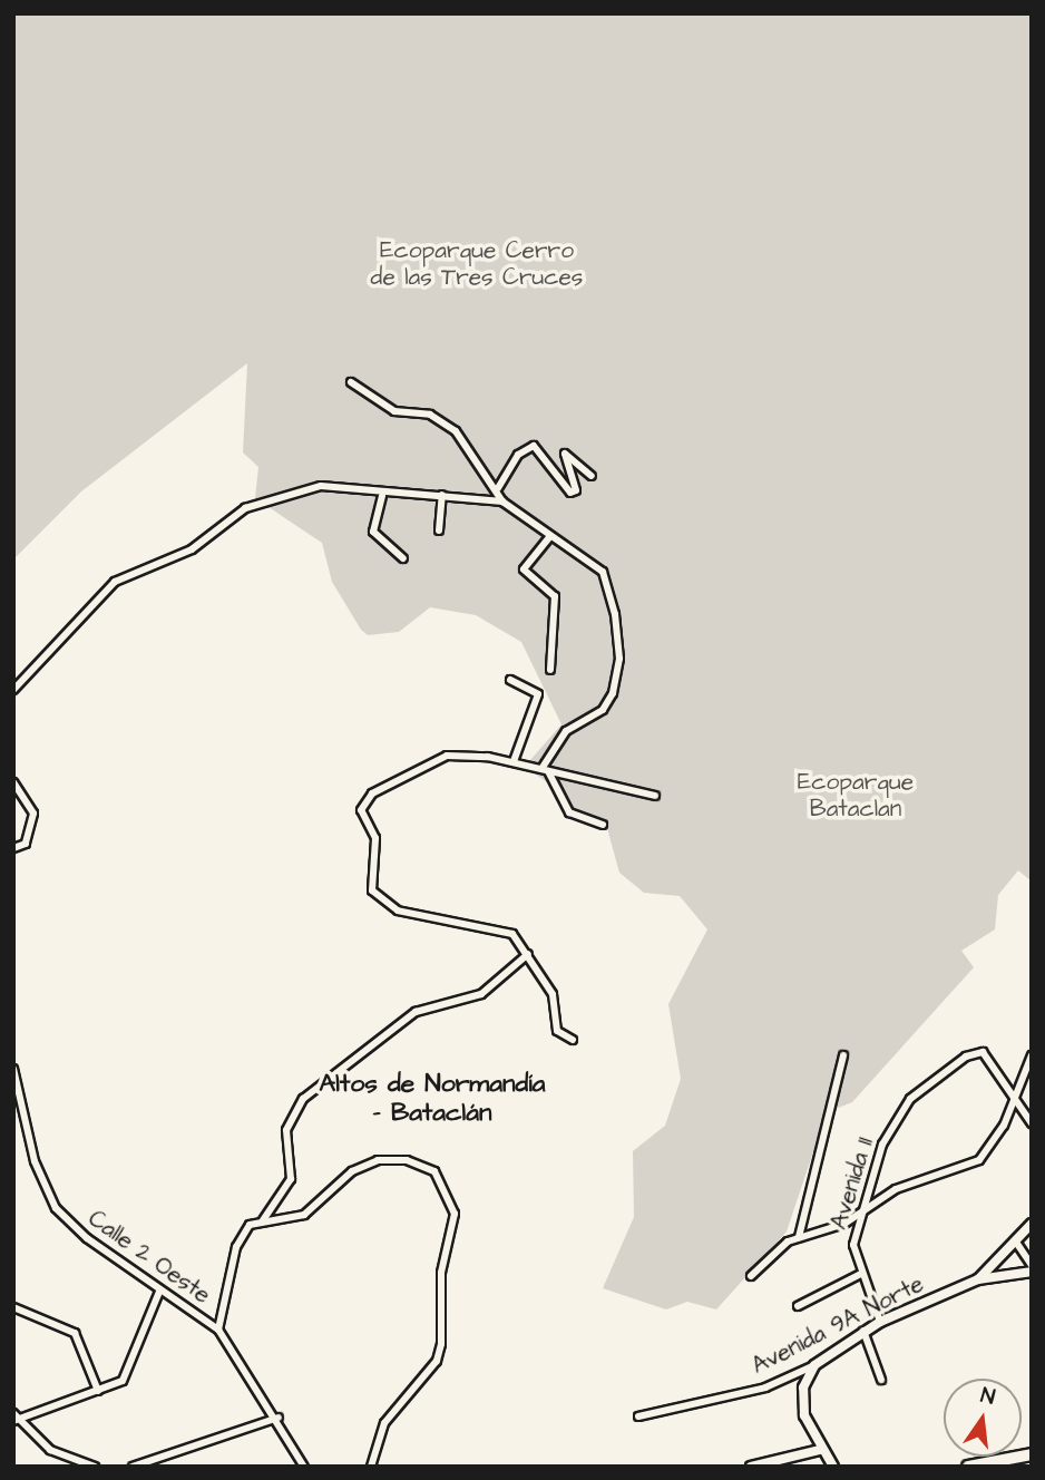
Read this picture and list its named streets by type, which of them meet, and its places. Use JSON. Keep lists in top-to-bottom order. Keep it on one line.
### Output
{"streets":{"street":["Avenida 11","Calle 2 Oeste","Avenida 9A Norte"]},"crossings":[["Avenida 11","Avenida 9A Norte"]],"districts":["Altos de Normandía - Bataclán"],"parks":["Ecoparque Cerro de las Tres Cruces","Ecoparque Bataclan"],"north":"top"}
